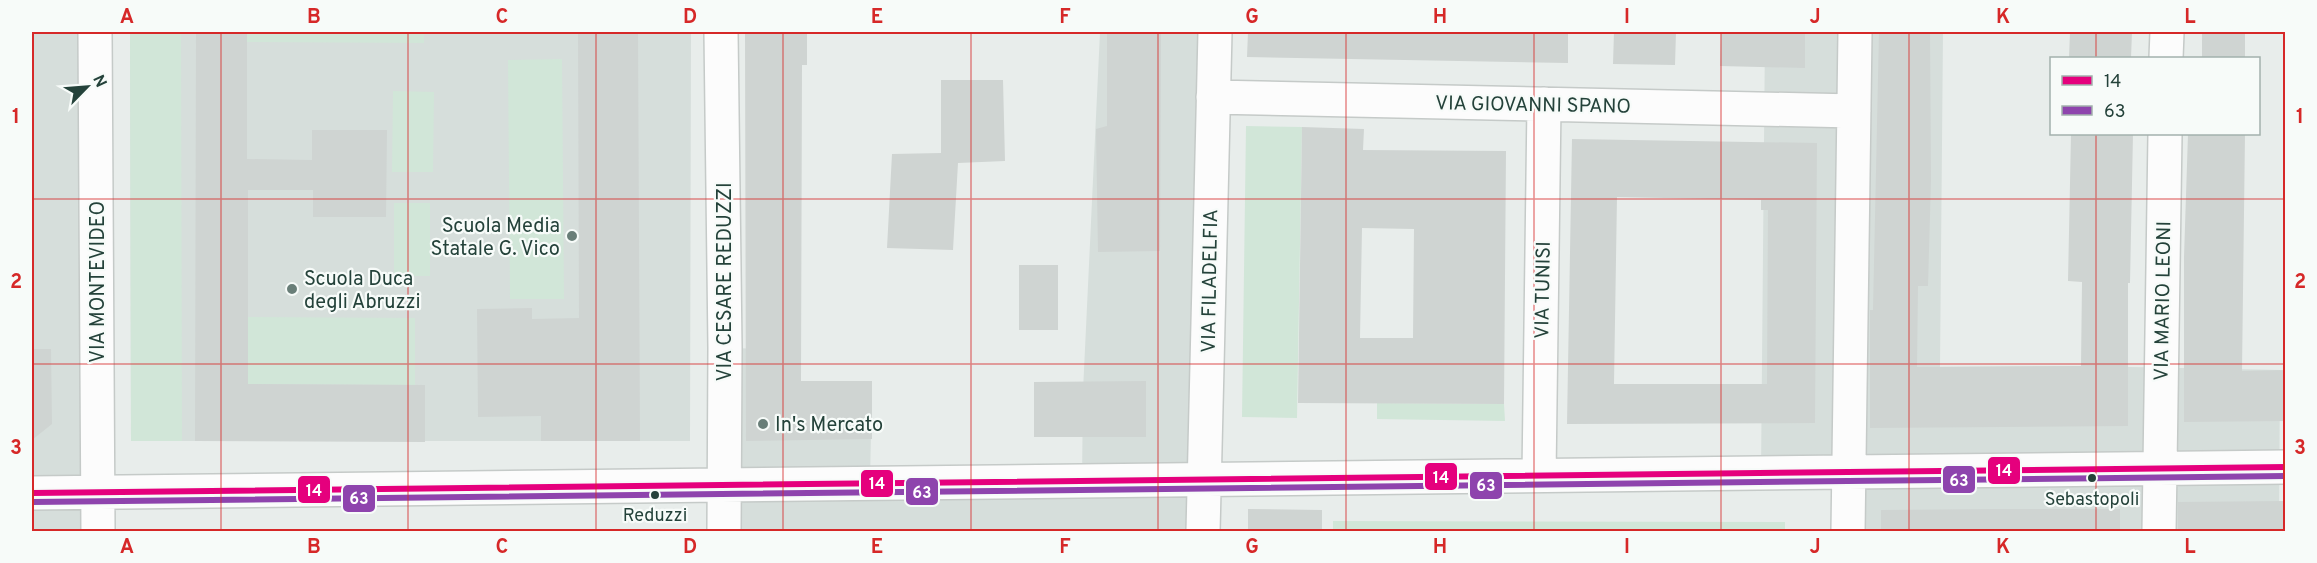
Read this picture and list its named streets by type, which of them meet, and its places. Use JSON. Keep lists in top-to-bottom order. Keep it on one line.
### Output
{"streets":{"street":["VIA GIOVANNI SPANO","VIA FILADELFIA","VIA MONTEVIDEO","VIA CESARE REDUZZI","VIA TUNISI","VIA MARIO LEONI"]},"crossings":[["VIA GIOVANNI SPANO","VIA FILADELFIA"],["VIA GIOVANNI SPANO","VIA TUNISI"]],"places":["Scuola Media Statale G. Vico","Scuola Duca degli Abruzzi","In's Mercato","Sebastopoli","Reduzzi"],"lines":["transit line 14","transit line 63"],"legend":["14","63"],"north":"top right","grid":{"columns":["A","B","C","D","E","F","G","H","I","J","K","L"],"rows":["1","2","3"]}}
